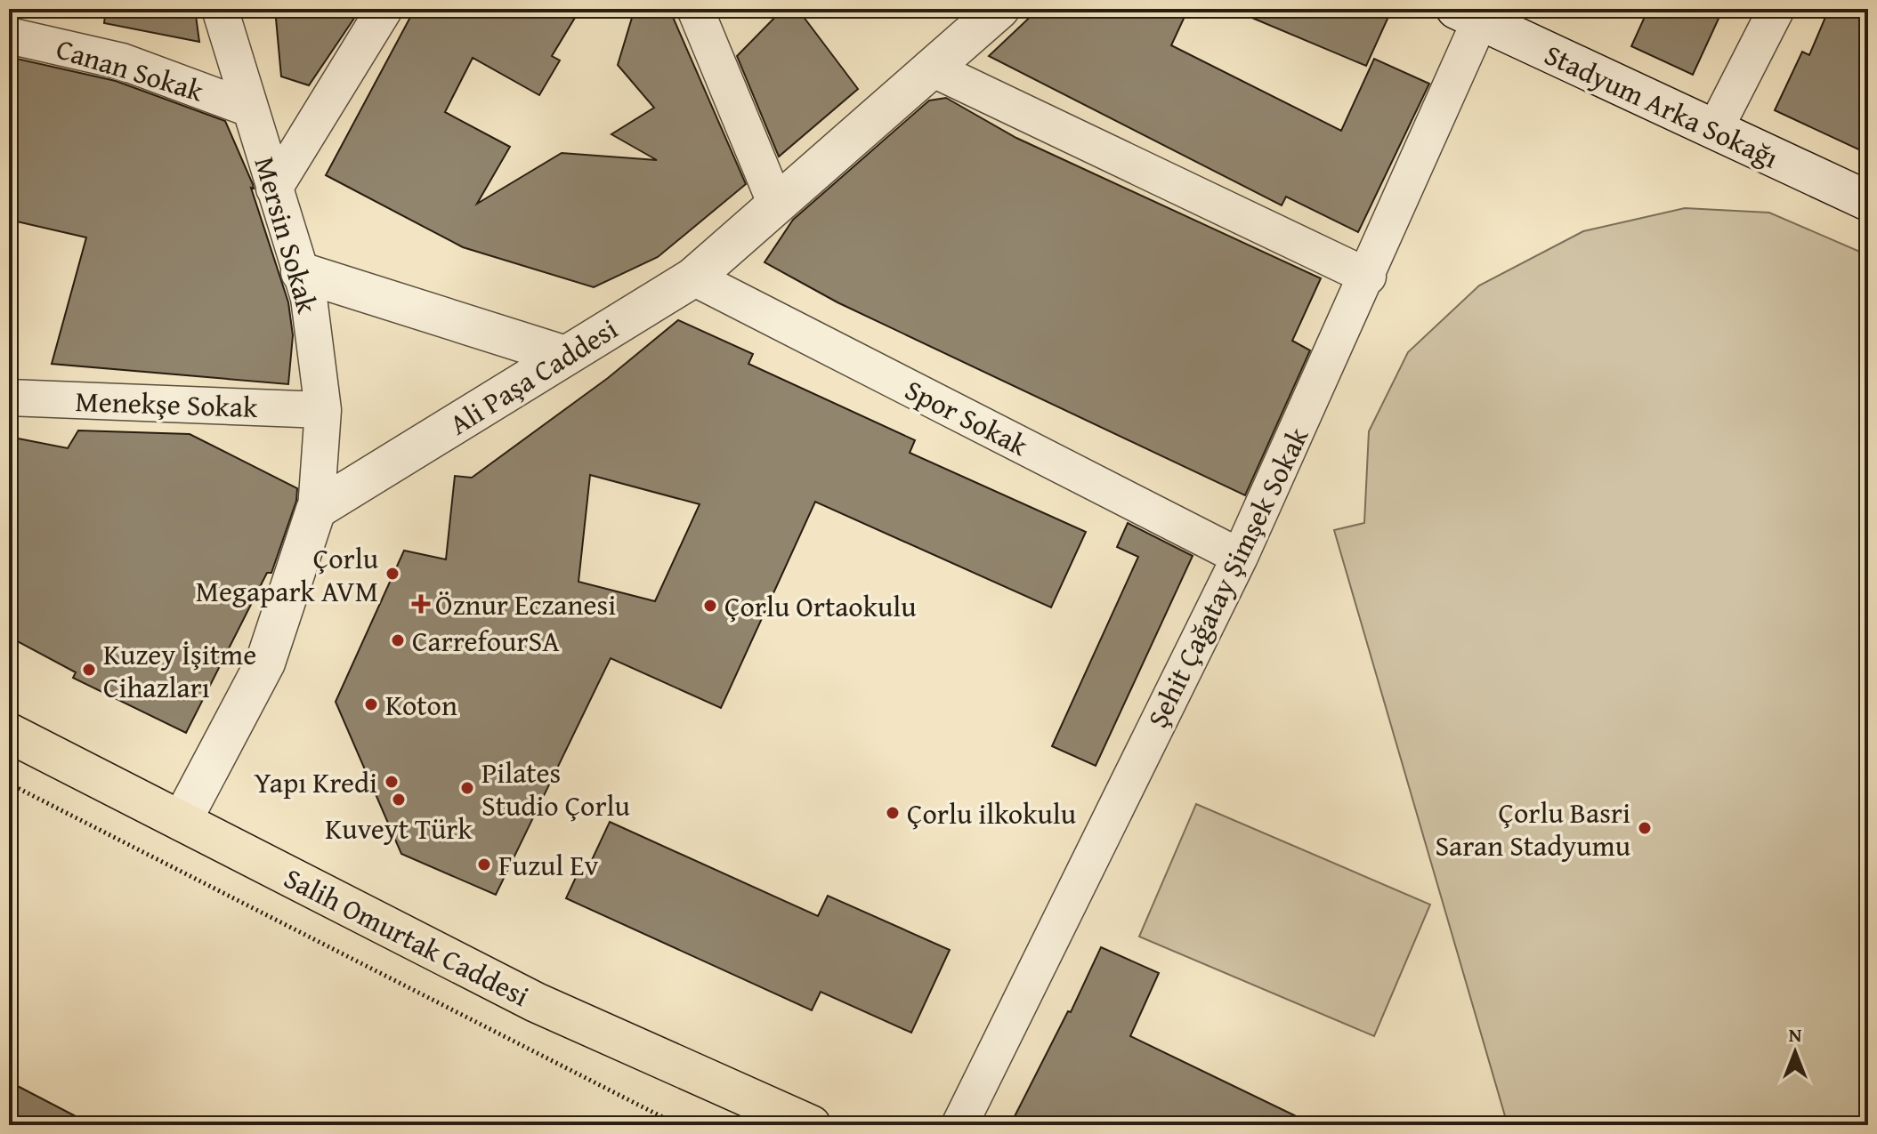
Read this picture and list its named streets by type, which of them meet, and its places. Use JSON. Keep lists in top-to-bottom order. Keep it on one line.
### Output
{"streets":{"main road":["Salih Omurtak Caddesi"],"street":["Canan Sokak","Stadyum Arka Sokağı","Mersin Sokak","Ali Paşa Caddesi","Menekşe Sokak","Spor Sokak","Şehit Çağatay Şimşek Sokak"]},"crossings":[["Canan Sokak","Mersin Sokak"],["Stadyum Arka Sokağı","Şehit Çağatay Şimşek Sokak"],["Mersin Sokak","Ali Paşa Caddesi"],["Mersin Sokak","Menekşe Sokak"],["Ali Paşa Caddesi","Spor Sokak"],["Spor Sokak","Şehit Çağatay Şimşek Sokak"]],"places":{"other":["Çorlu Megapark AVM","Çorlu Ortaokulu","CarrefourSA","Kuzey İşitme Cihazları","Koton","Yapı Kredi","Pilates Studio Çorlu","Kuveyt Türk","Çorlu ilkokulu","Çorlu Basri Saran Stadyumu","Fuzul Ev"],"health":["Öznur Eczanesi"]},"north":"top"}
